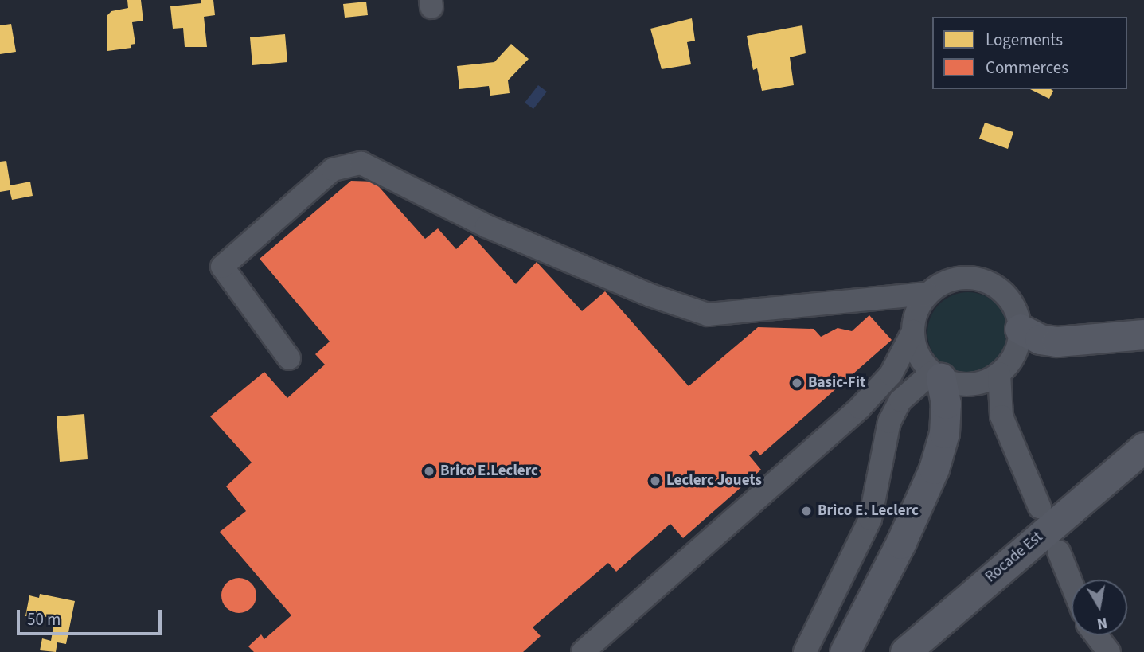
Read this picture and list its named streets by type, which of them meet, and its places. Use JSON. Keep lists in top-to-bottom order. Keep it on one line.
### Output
{"streets":{"main road":["Rocade Est"]},"places":["Basic-Fit","Brico E.Leclerc","Leclerc Jouets","Brico E. Leclerc"],"legend":["Logements","Commerces"],"scale_bar":"50 m","north":"bottom"}
